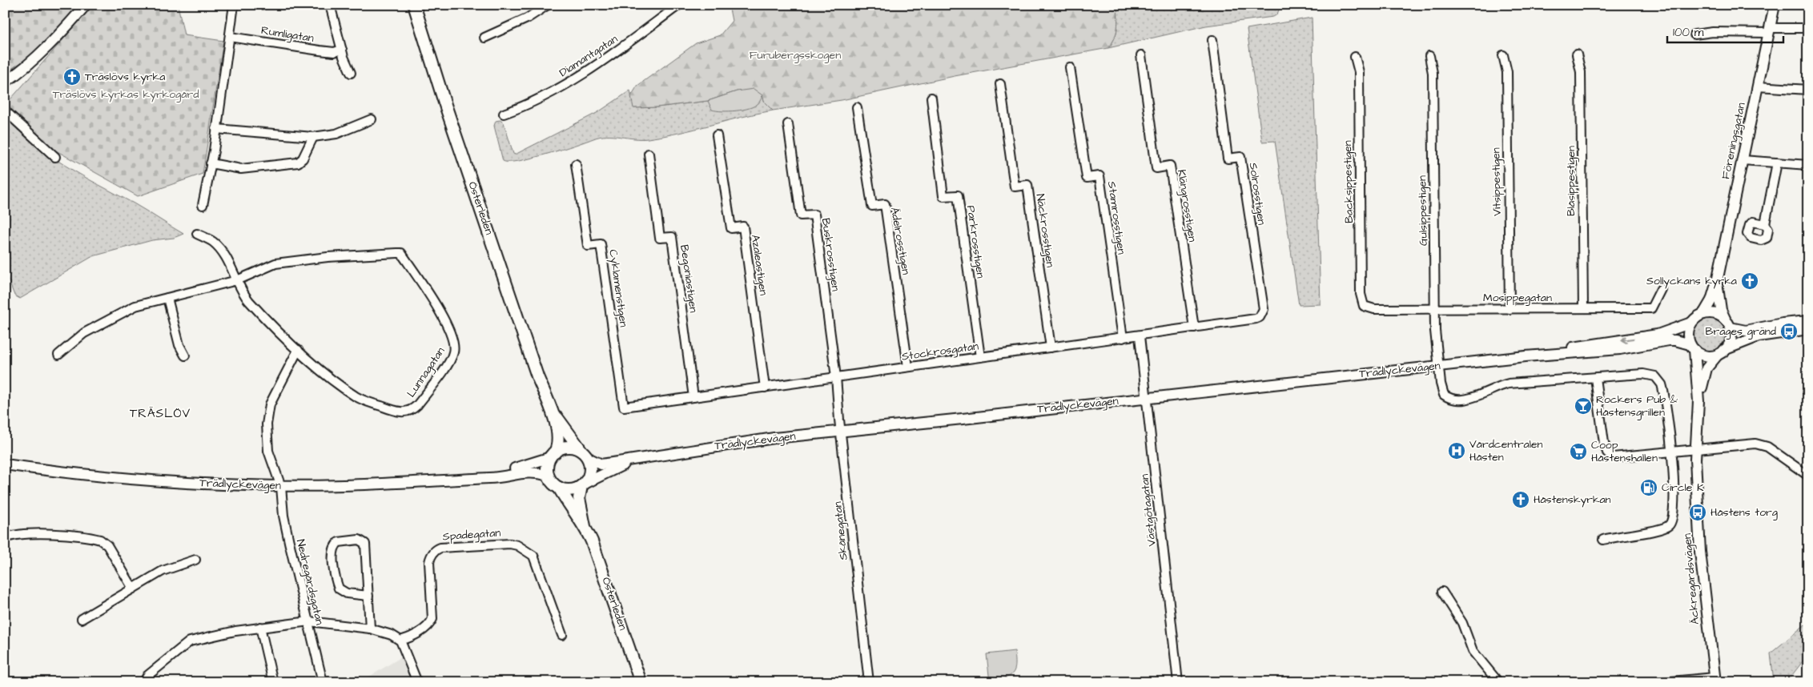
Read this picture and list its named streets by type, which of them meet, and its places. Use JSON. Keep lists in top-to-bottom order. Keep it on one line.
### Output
{"streets":{"main road":["Österleden","Trädlyckevägen"],"street":["Rumligatan","Diamantgatan","Föreningsgatan","Blåsippestigen","Backsippestigen","Vitsippestigen","Solrosstigen","Klängrosstigen","Gulsippestigen","Stamrosstigen","Näckrosstigen","Ädelrosstigen","Parkrosstigen","Buskrosstigen","Azaleastigen","Begoniastigen","Cyklamenstigen","Mosippegatan","Stockrosgatan","Lunnagatan","Västgötagatan","Skånegatan","Spadegatan","Äckregårdsvägen","Nedregårdsgatan"]},"crossings":[["Föreningsgatan","Trädlyckevägen"],["Föreningsgatan","Äckregårdsvägen"],["Blåsippestigen","Mosippegatan"],["Backsippestigen","Mosippegatan"],["Vitsippestigen","Mosippegatan"],["Solrosstigen","Stockrosgatan"],["Klängrosstigen","Stockrosgatan"],["Österleden","Trädlyckevägen"],["Gulsippestigen","Mosippegatan"],["Gulsippestigen","Trädlyckevägen"],["Stamrosstigen","Stockrosgatan"],["Näckrosstigen","Stockrosgatan"],["Ädelrosstigen","Stockrosgatan"],["Parkrosstigen","Stockrosgatan"],["Buskrosstigen","Stockrosgatan"],["Buskrosstigen","Skånegatan"],["Azaleastigen","Stockrosgatan"],["Begoniastigen","Stockrosgatan"],["Cyklamenstigen","Stockrosgatan"],["Stockrosgatan","Västgötagatan"],["Stockrosgatan","Skånegatan"],["Trädlyckevägen","Västgötagatan"],["Trädlyckevägen","Skånegatan"],["Trädlyckevägen","Äckregårdsvägen"],["Trädlyckevägen","Nedregårdsgatan"],["Lunnagatan","Nedregårdsgatan"]],"districts":["TRÄSLÖV"],"parks":["Furubergsskogen","Träslövs kyrkas kyrkogård"],"places":{"church":["Träslövs kyrka","Sollyckans kyrka","Håstenskyrkan"],"bus stop":["Brages gränd","Håstens torg"],"bar":["Rockers Pub & Håstensgrillen"],"hospital":["Vårdcentralen Håsten"],"supermarket":["Coop Håstenshallen"],"fuel station":["Circle K"]},"scale_bar":"100 m"}
